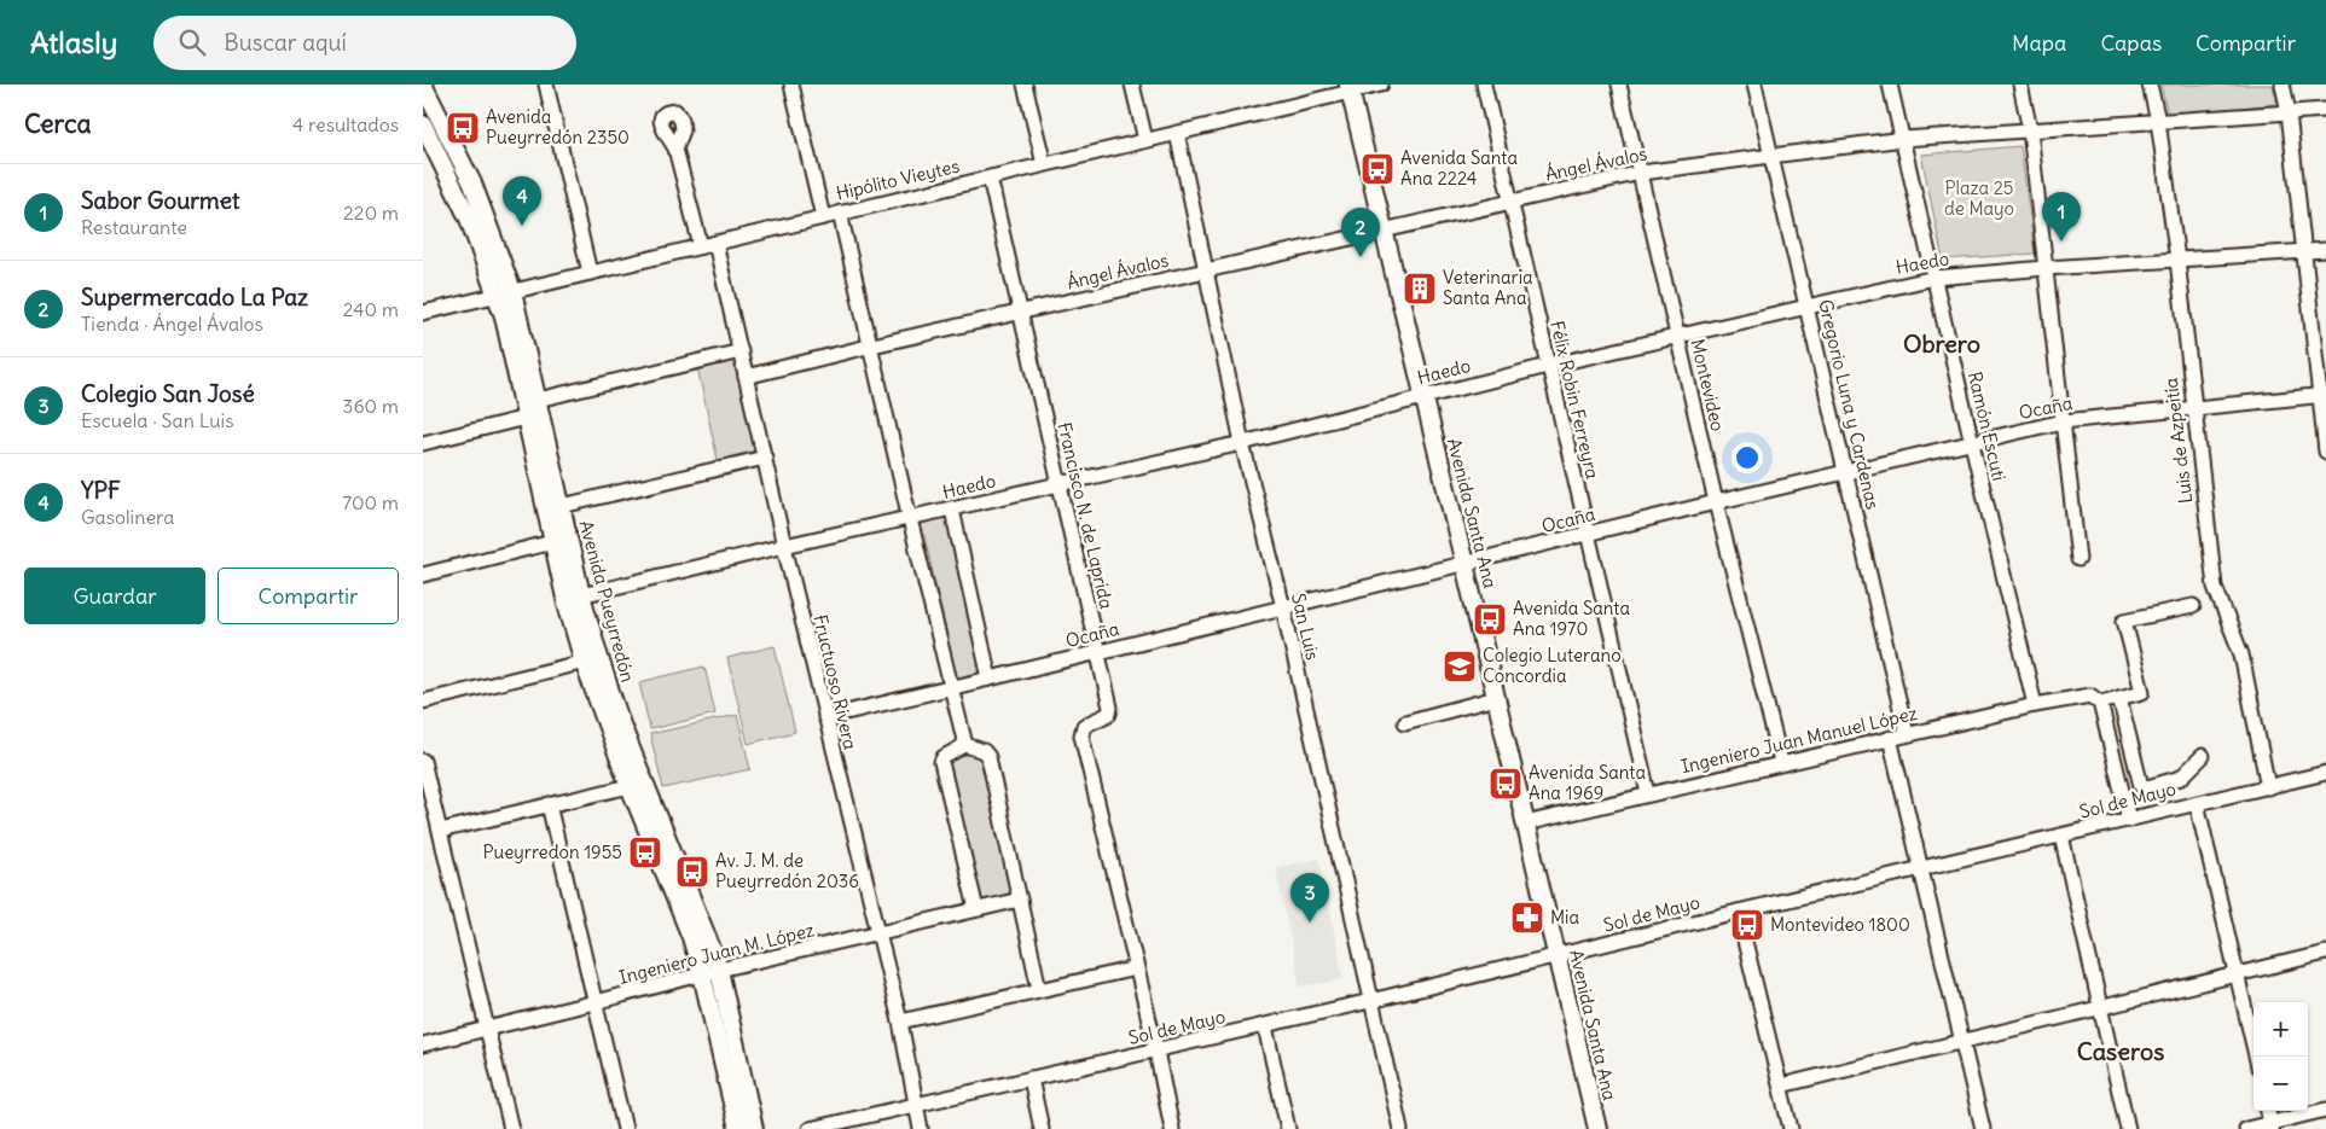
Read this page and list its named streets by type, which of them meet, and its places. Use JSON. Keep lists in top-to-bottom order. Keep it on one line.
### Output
{"streets":{"main road":["Avenida Santa Ana","Avenida Pueyrredón"],"street":["Ángel Ávalos","Hipólito Vieytes","Haedo","Montevideo","Félix Robin Ferreyra","Gregorio Luna y Cardenas","Ocaña","Ramón Escuti","Luis de Azpeitía","Francisco N. de Laprida","San Luis","Fructuoso Rivera","Ingeniero Juan Manuel López","Sol de Mayo","Ingeniero Juan M. López"]},"crossings":[["Ángel Ávalos","Montevideo"],["Ángel Ávalos","Félix Robin Ferreyra"],["Ángel Ávalos","Gregorio Luna y Cardenas"],["Ángel Ávalos","Ramón Escuti"],["Ángel Ávalos","Luis de Azpeitía"],["Ángel Ávalos","Avenida Santa Ana"],["Ángel Ávalos","Francisco N. de Laprida"],["Ángel Ávalos","San Luis"],["Ángel Ávalos","Fructuoso Rivera"],["Hipólito Vieytes","Avenida Santa Ana"],["Hipólito Vieytes","Francisco N. de Laprida"],["Hipólito Vieytes","Avenida Pueyrredón"],["Hipólito Vieytes","San Luis"],["Hipólito Vieytes","Fructuoso Rivera"],["Haedo","Montevideo"],["Haedo","Félix Robin Ferreyra"],["Haedo","Gregorio Luna y Cardenas"],["Haedo","Ramón Escuti"],["Haedo","Luis de Azpeitía"],["Haedo","Avenida Santa Ana"],["Haedo","Francisco N. de Laprida"],["Haedo","Avenida Pueyrredón"],["Haedo","San Luis"],["Haedo","Fructuoso Rivera"],["Montevideo","Ocaña"],["Montevideo","Ingeniero Juan Manuel López"],["Félix Robin Ferreyra","Ocaña"],["Félix Robin Ferreyra","Ingeniero Juan Manuel López"],["Gregorio Luna y Cardenas","Ocaña"],["Gregorio Luna y Cardenas","Ingeniero Juan Manuel López"],["Ocaña","Ramón Escuti"],["Ocaña","Luis de Azpeitía"],["Ocaña","Avenida Santa Ana"],["Ocaña","Francisco N. de Laprida"],["Ocaña","San Luis"],["Ocaña","Fructuoso Rivera"],["Ramón Escuti","Ingeniero Juan Manuel López"],["Luis de Azpeitía","Sol de Mayo"],["Avenida Santa Ana","Ingeniero Juan Manuel López"],["Avenida Santa Ana","Sol de Mayo"],["Francisco N. de Laprida","Sol de Mayo"],["Avenida Pueyrredón","Ingeniero Juan M. López"],["San Luis","Sol de Mayo"],["Fructuoso Rivera","Sol de Mayo"],["Fructuoso Rivera","Ingeniero Juan M. López"]],"districts":["Obrero","Caseros"],"parks":["Plaza 25 de Mayo"],"places":{"bus stop":["Avenida Pueyrredón 2350","Avenida Santa Ana 2224","Avenida Santa Ana 1970","Avenida Santa Ana 1969","Pueyrredon 1955","Av. J. M. de Pueyrredón 2036","Montevideo 1800"],"building":["Veterinaria Santa Ana"],"school or university":["Colegio Luterano Concordia"],"pharmacy":["Mia"]},"page":{"header":"Atlasly","search":"Buscar aquí","nav":["Mapa","Capas","Compartir"],"heading":["Cerca","4 resultados"],"list":[{"mark":"1","name":"Sabor Gourmet","note":"Restaurante","value":"220 m"},{"mark":"2","name":"Supermercado La Paz","note":"Tienda · Ángel Ávalos","value":"240 m"},{"mark":"3","name":"Colegio San José","note":"Escuela · San Luis","value":"360 m"},{"mark":"4","name":"YPF","note":"Gasolinera","value":"700 m"}],"pins":["4","1","2","3"],"buttons":["Guardar","Compartir"],"map_buttons":["+","−"]}}
